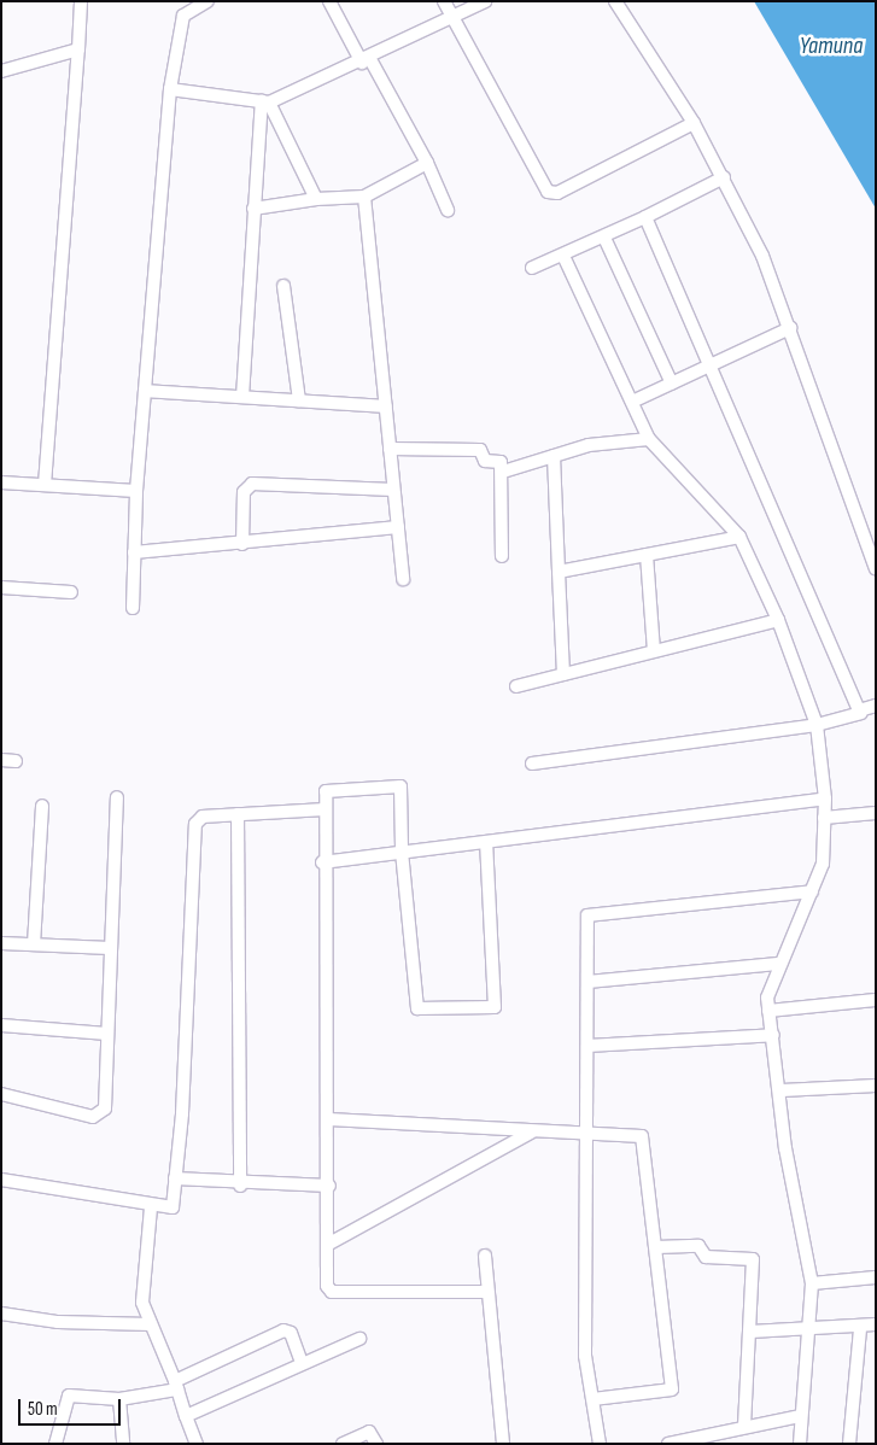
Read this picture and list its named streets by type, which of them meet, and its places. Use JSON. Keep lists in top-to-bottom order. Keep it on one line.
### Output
{"water":["Yamuna"],"scale_bar":"50 m"}
